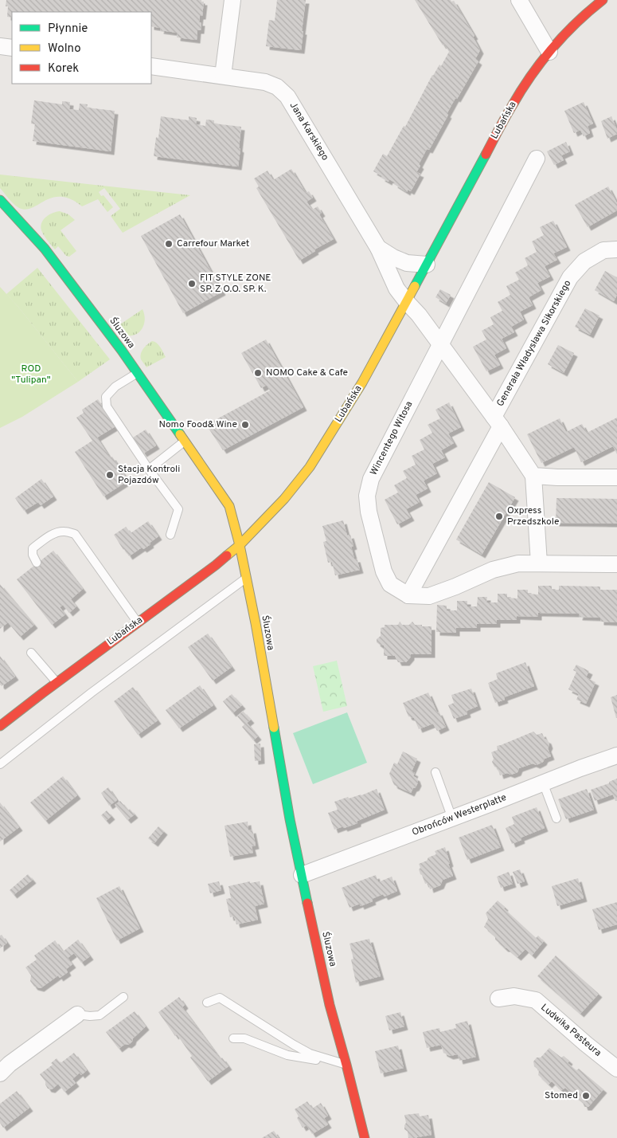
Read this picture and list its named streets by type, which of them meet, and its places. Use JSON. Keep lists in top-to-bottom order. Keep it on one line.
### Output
{"streets":{"street":["Lubańska","Jana Karskiego","Śluzowa","Generała Władysława Sikorskiego","Wincentego Witosa","Obrońców Westerplatte","Ludwika Pasteura"]},"crossings":[["Lubańska","Jana Karskiego"],["Lubańska","Śluzowa"],["Śluzowa","Obrońców Westerplatte"],["Generała Władysława Sikorskiego","Wincentego Witosa"]],"parks":["ROD \"Tulipan\""],"places":["Carrefour Market","FIT STYLE ZONE SP. Z O.O. SP. K.","NOMO Cake & Cafe","Nomo Food& Wine","Stacja Kontroli Pojazdów","Oxpress Przedszkole","Stomed"],"legend":["Płynnie","Wolno","Korek"]}
